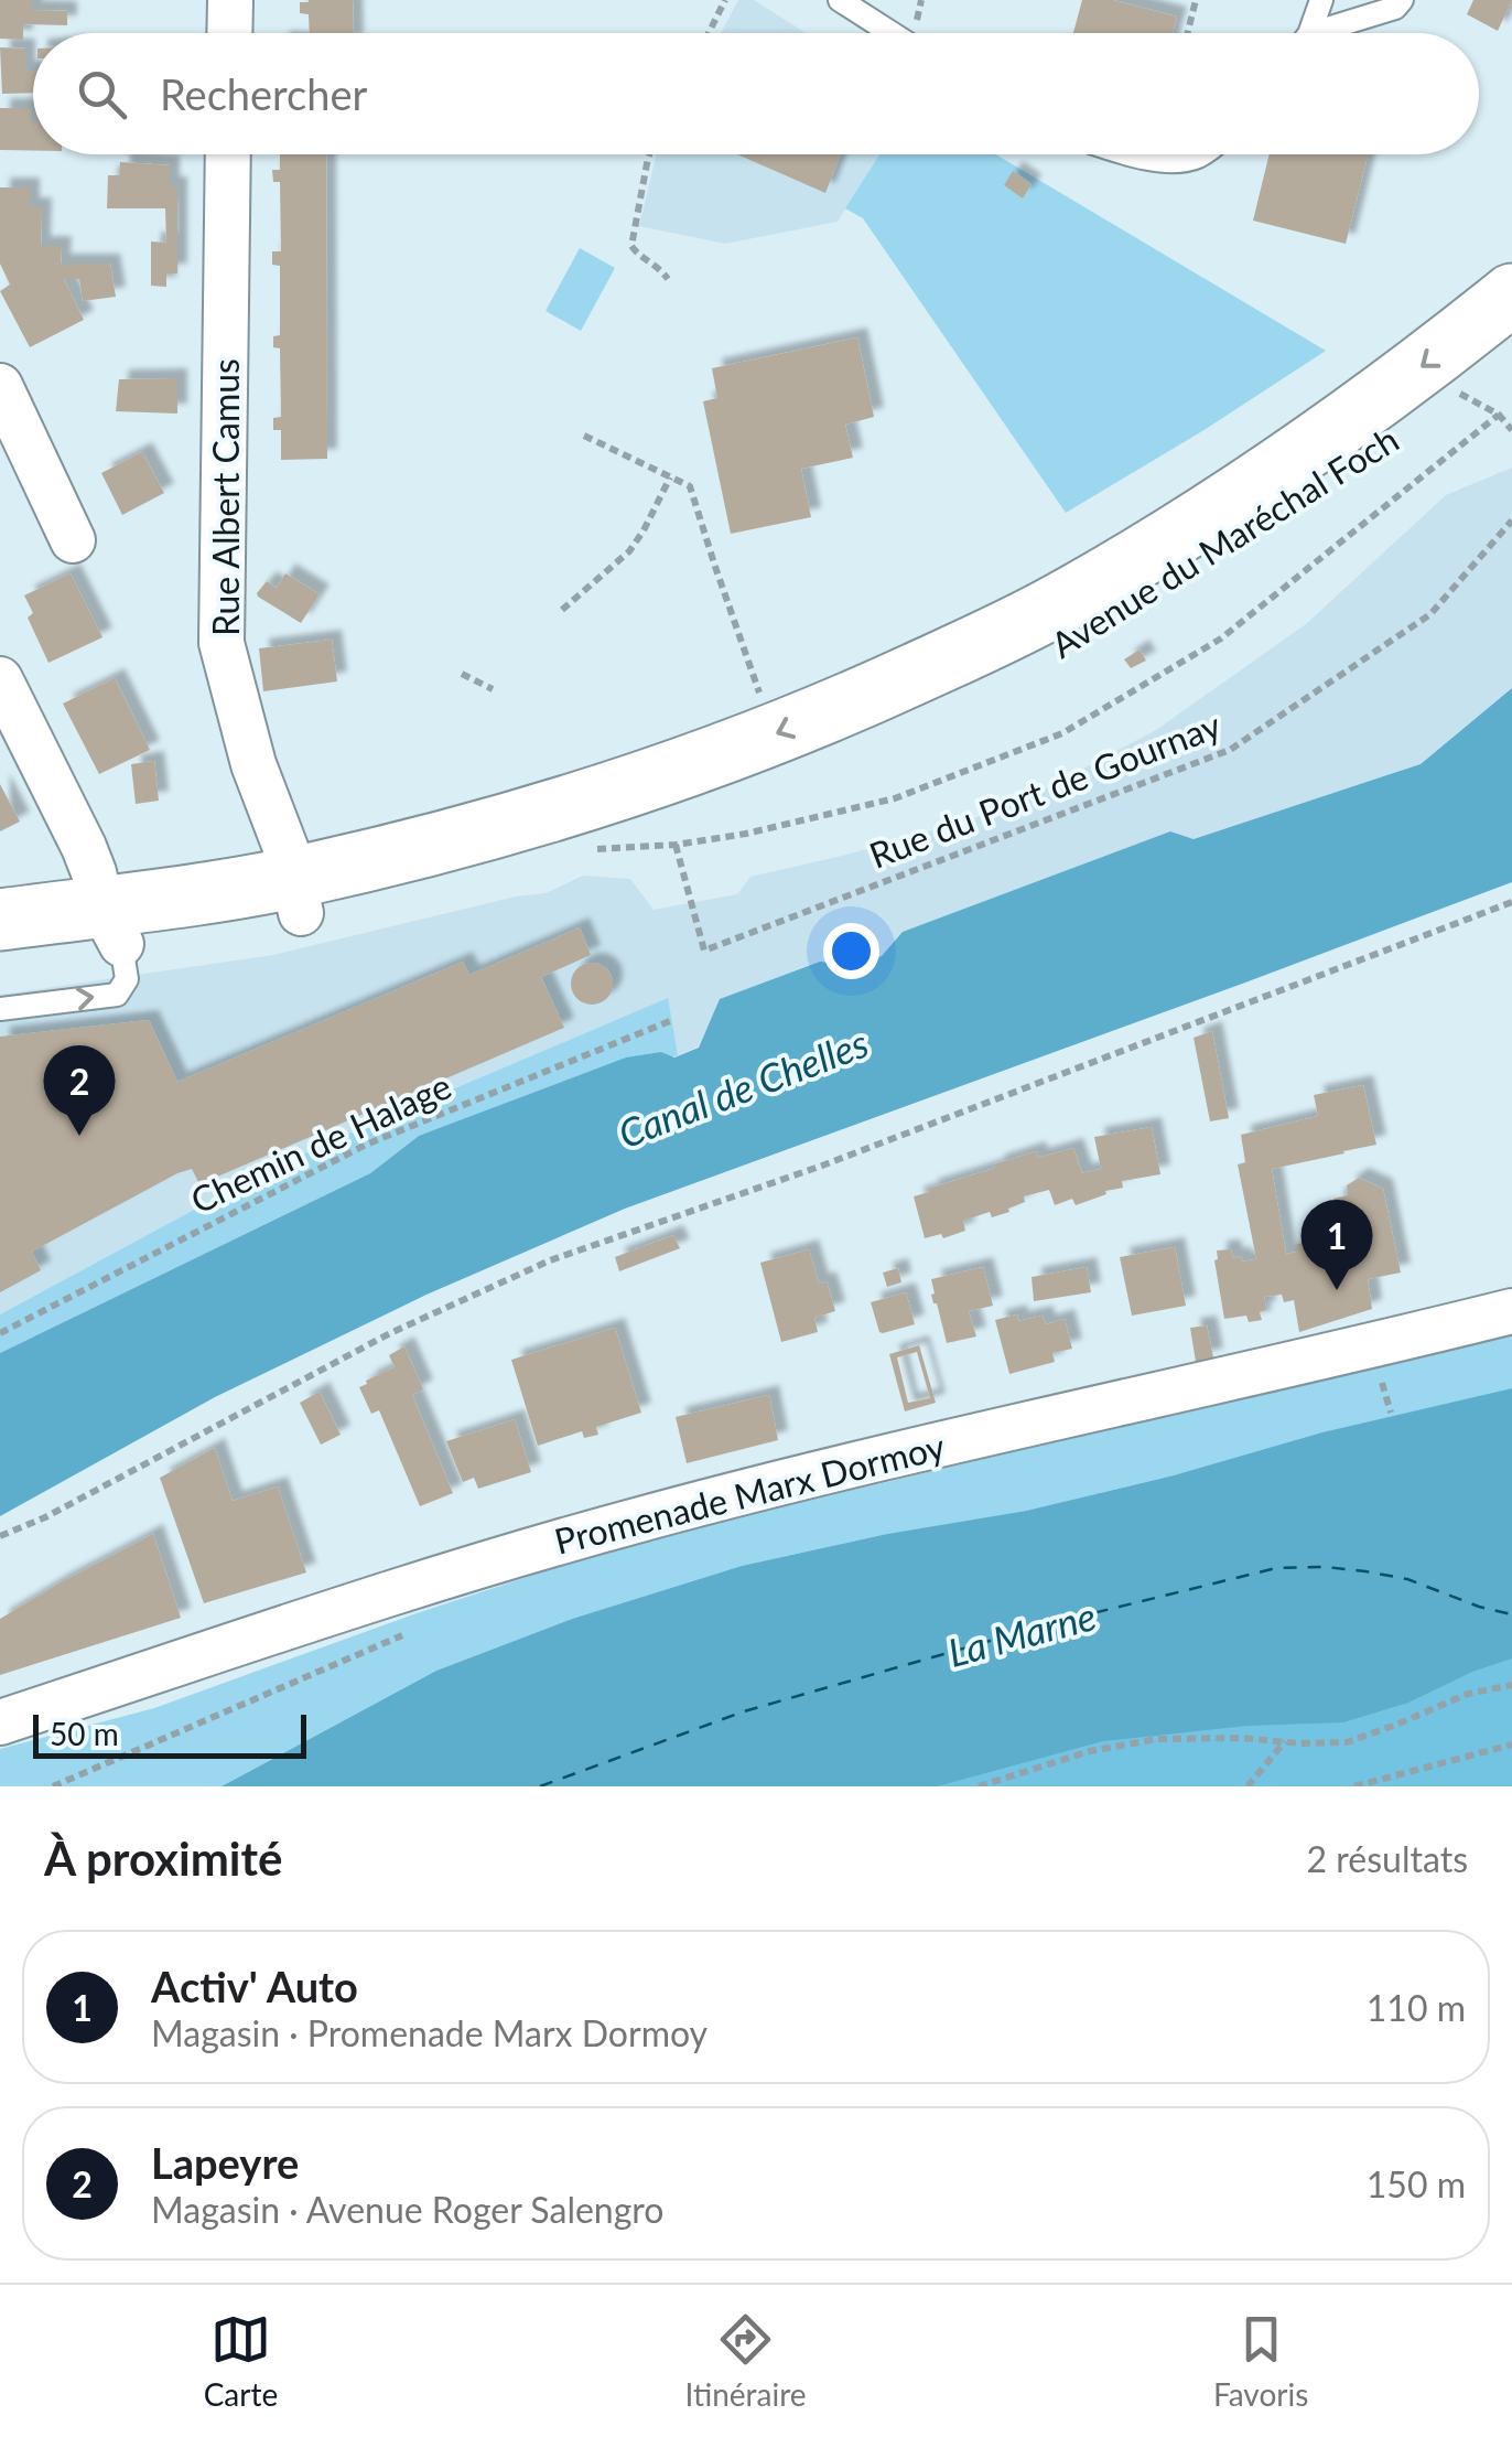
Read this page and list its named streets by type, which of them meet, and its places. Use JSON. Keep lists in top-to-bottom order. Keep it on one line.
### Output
{"streets":{"main road":["Avenue du Maréchal Foch"],"street":["Rue Albert Camus","Promenade Marx Dormoy"],"path":["Rue du Port de Gournay","Chemin de Halage"]},"water":["Canal de Chelles","La Marne"],"scale_bar":"50 m","page":{"search":"Rechercher","pins":["2","1"],"scale":"50 m","heading":["À proximité","2 résultats"],"list":[{"mark":"1","name":"Activ' Auto","note":"Magasin · Promenade Marx Dormoy","value":"110 m"},{"mark":"2","name":"Lapeyre","note":"Magasin · Avenue Roger Salengro","value":"150 m"}],"nav":["Carte","Itinéraire","Favoris"]}}
